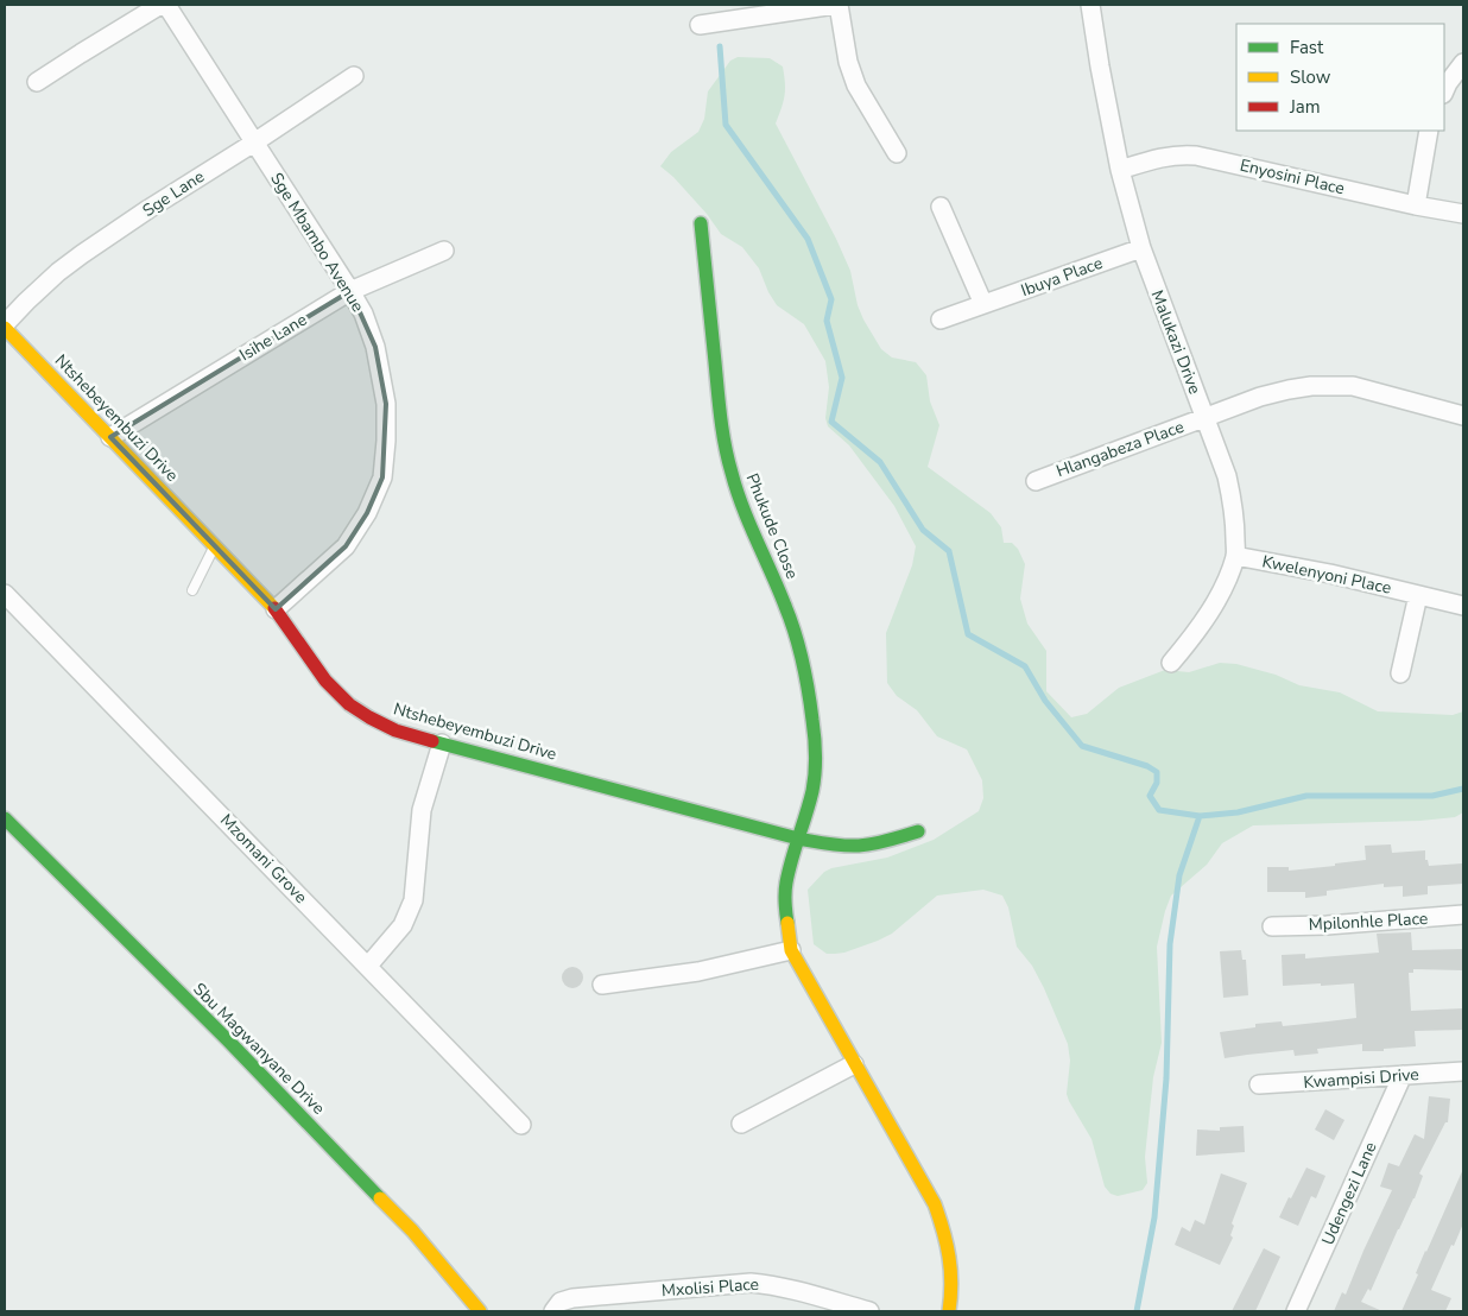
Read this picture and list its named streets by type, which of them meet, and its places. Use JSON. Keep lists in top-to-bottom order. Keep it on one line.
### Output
{"streets":{"street":["Enyosini Place","Sge Lane","Sge Mbambo Avenue","Ibuya Place","Isihe Lane","Malukazi Drive","Ntshebeyembuzi Drive","Hlangabeza Place","Phukude Close","Kwelenyoni Place","Mzomani Grove","Mpilonhle Place","Sbu Magwanyane Drive","Kwampisi Drive","Udengezi Lane","Mxolisi Place"]},"crossings":[["Enyosini Place","Malukazi Drive"],["Sge Lane","Sge Mbambo Avenue"],["Sge Lane","Ntshebeyembuzi Drive"],["Sge Mbambo Avenue","Isihe Lane"],["Sge Mbambo Avenue","Ntshebeyembuzi Drive"],["Ibuya Place","Malukazi Drive"],["Isihe Lane","Ntshebeyembuzi Drive"],["Malukazi Drive","Hlangabeza Place"],["Malukazi Drive","Kwelenyoni Place"],["Ntshebeyembuzi Drive","Phukude Close"],["Kwampisi Drive","Udengezi Lane"]],"legend":["Fast","Slow","Jam"]}
